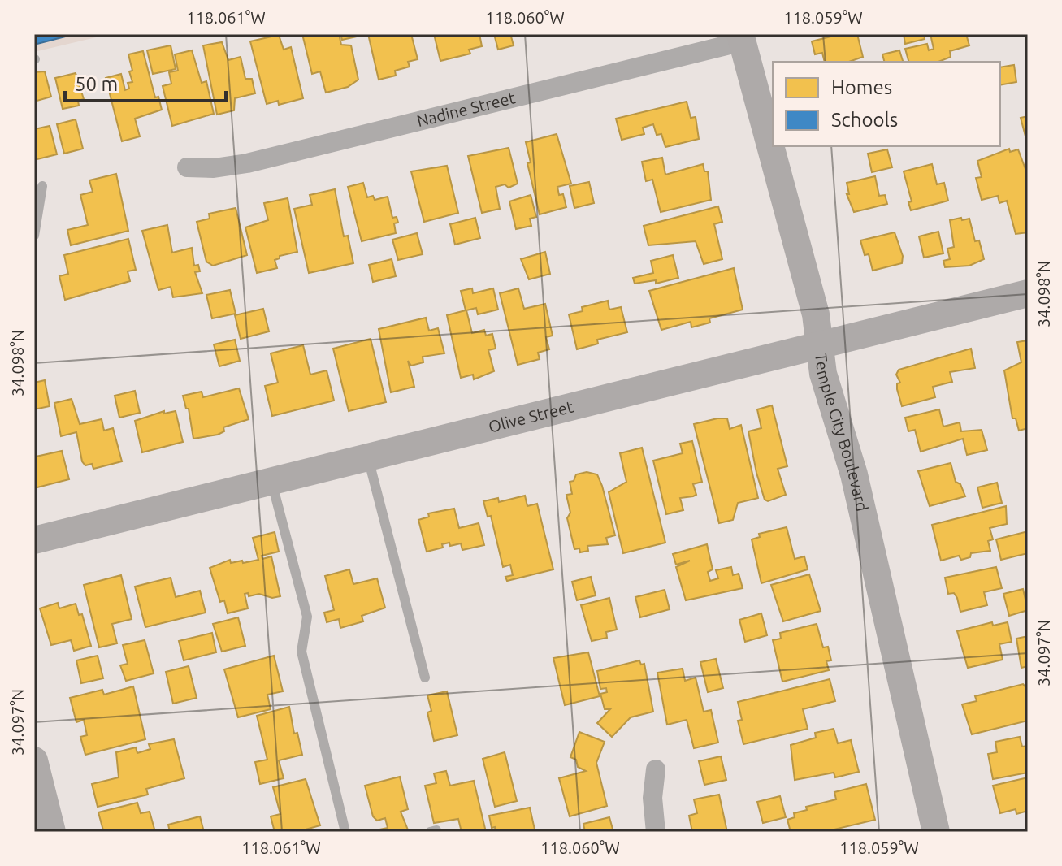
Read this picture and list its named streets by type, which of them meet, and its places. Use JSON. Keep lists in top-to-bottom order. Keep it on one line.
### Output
{"streets":{"street":["Nadine Street","Olive Street","Temple City Boulevard"]},"crossings":[["Nadine Street","Temple City Boulevard"],["Olive Street","Temple City Boulevard"]],"legend":["Homes","Schools"],"scale_bar":"50 m","coordinates":["118.061°W","118.060°W","118.059°W","34.098°N","34.097°N"]}
